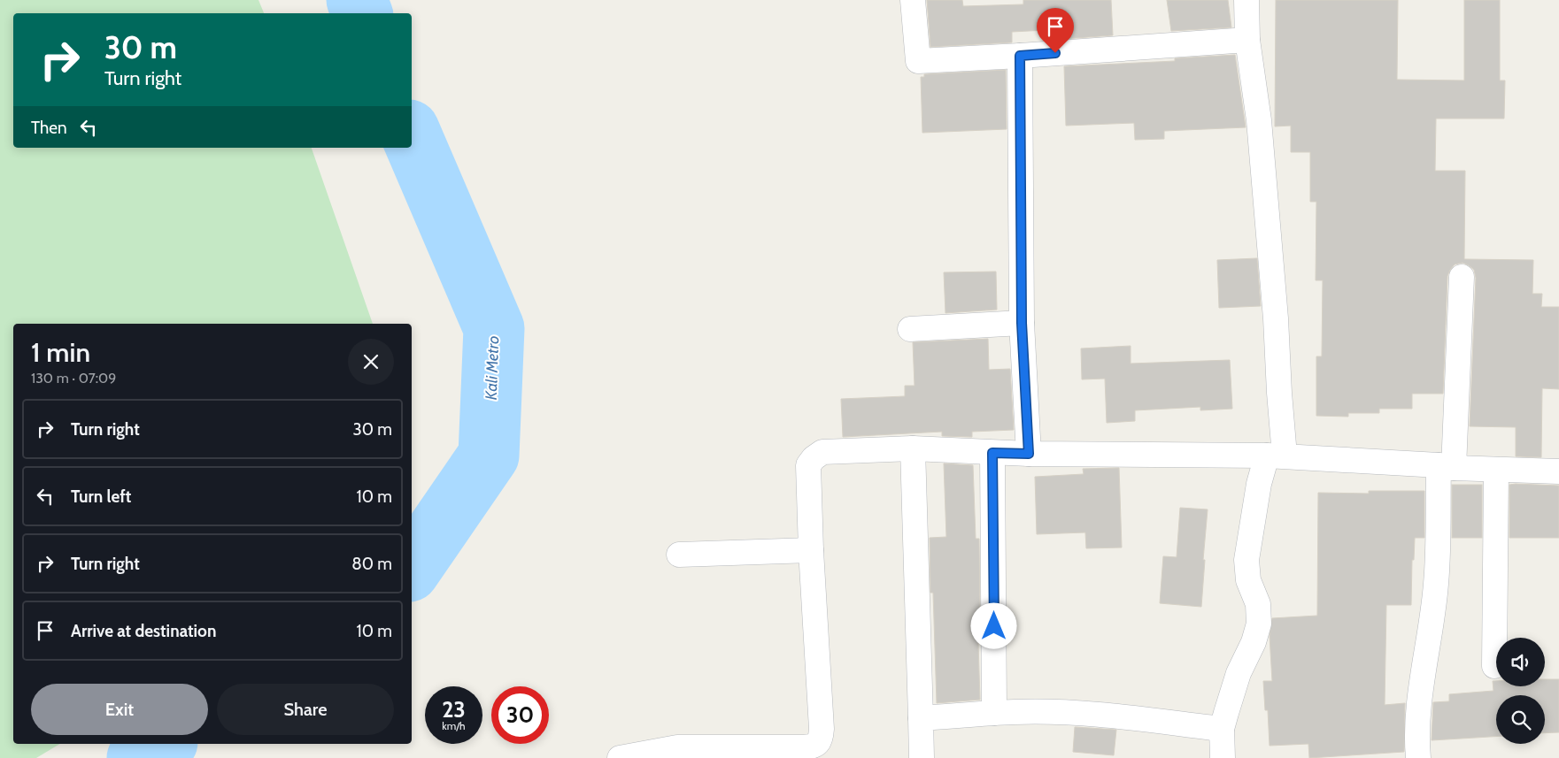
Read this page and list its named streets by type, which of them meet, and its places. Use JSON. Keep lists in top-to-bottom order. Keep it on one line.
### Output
{"water":["Kali Metro"],"page":{"turn":["30 m","Turn right"],"then":"Then","heading":["1 min","130 m · 07:09"],"list":[{"name":"Turn right","value":"30 m"},{"name":"Turn left","value":"10 m"},{"name":"Turn right","value":"80 m"},{"name":"Arrive at destination","value":"10 m"}],"buttons":["Exit","Share"],"speed":"23 km/h","limit":"30"}}
